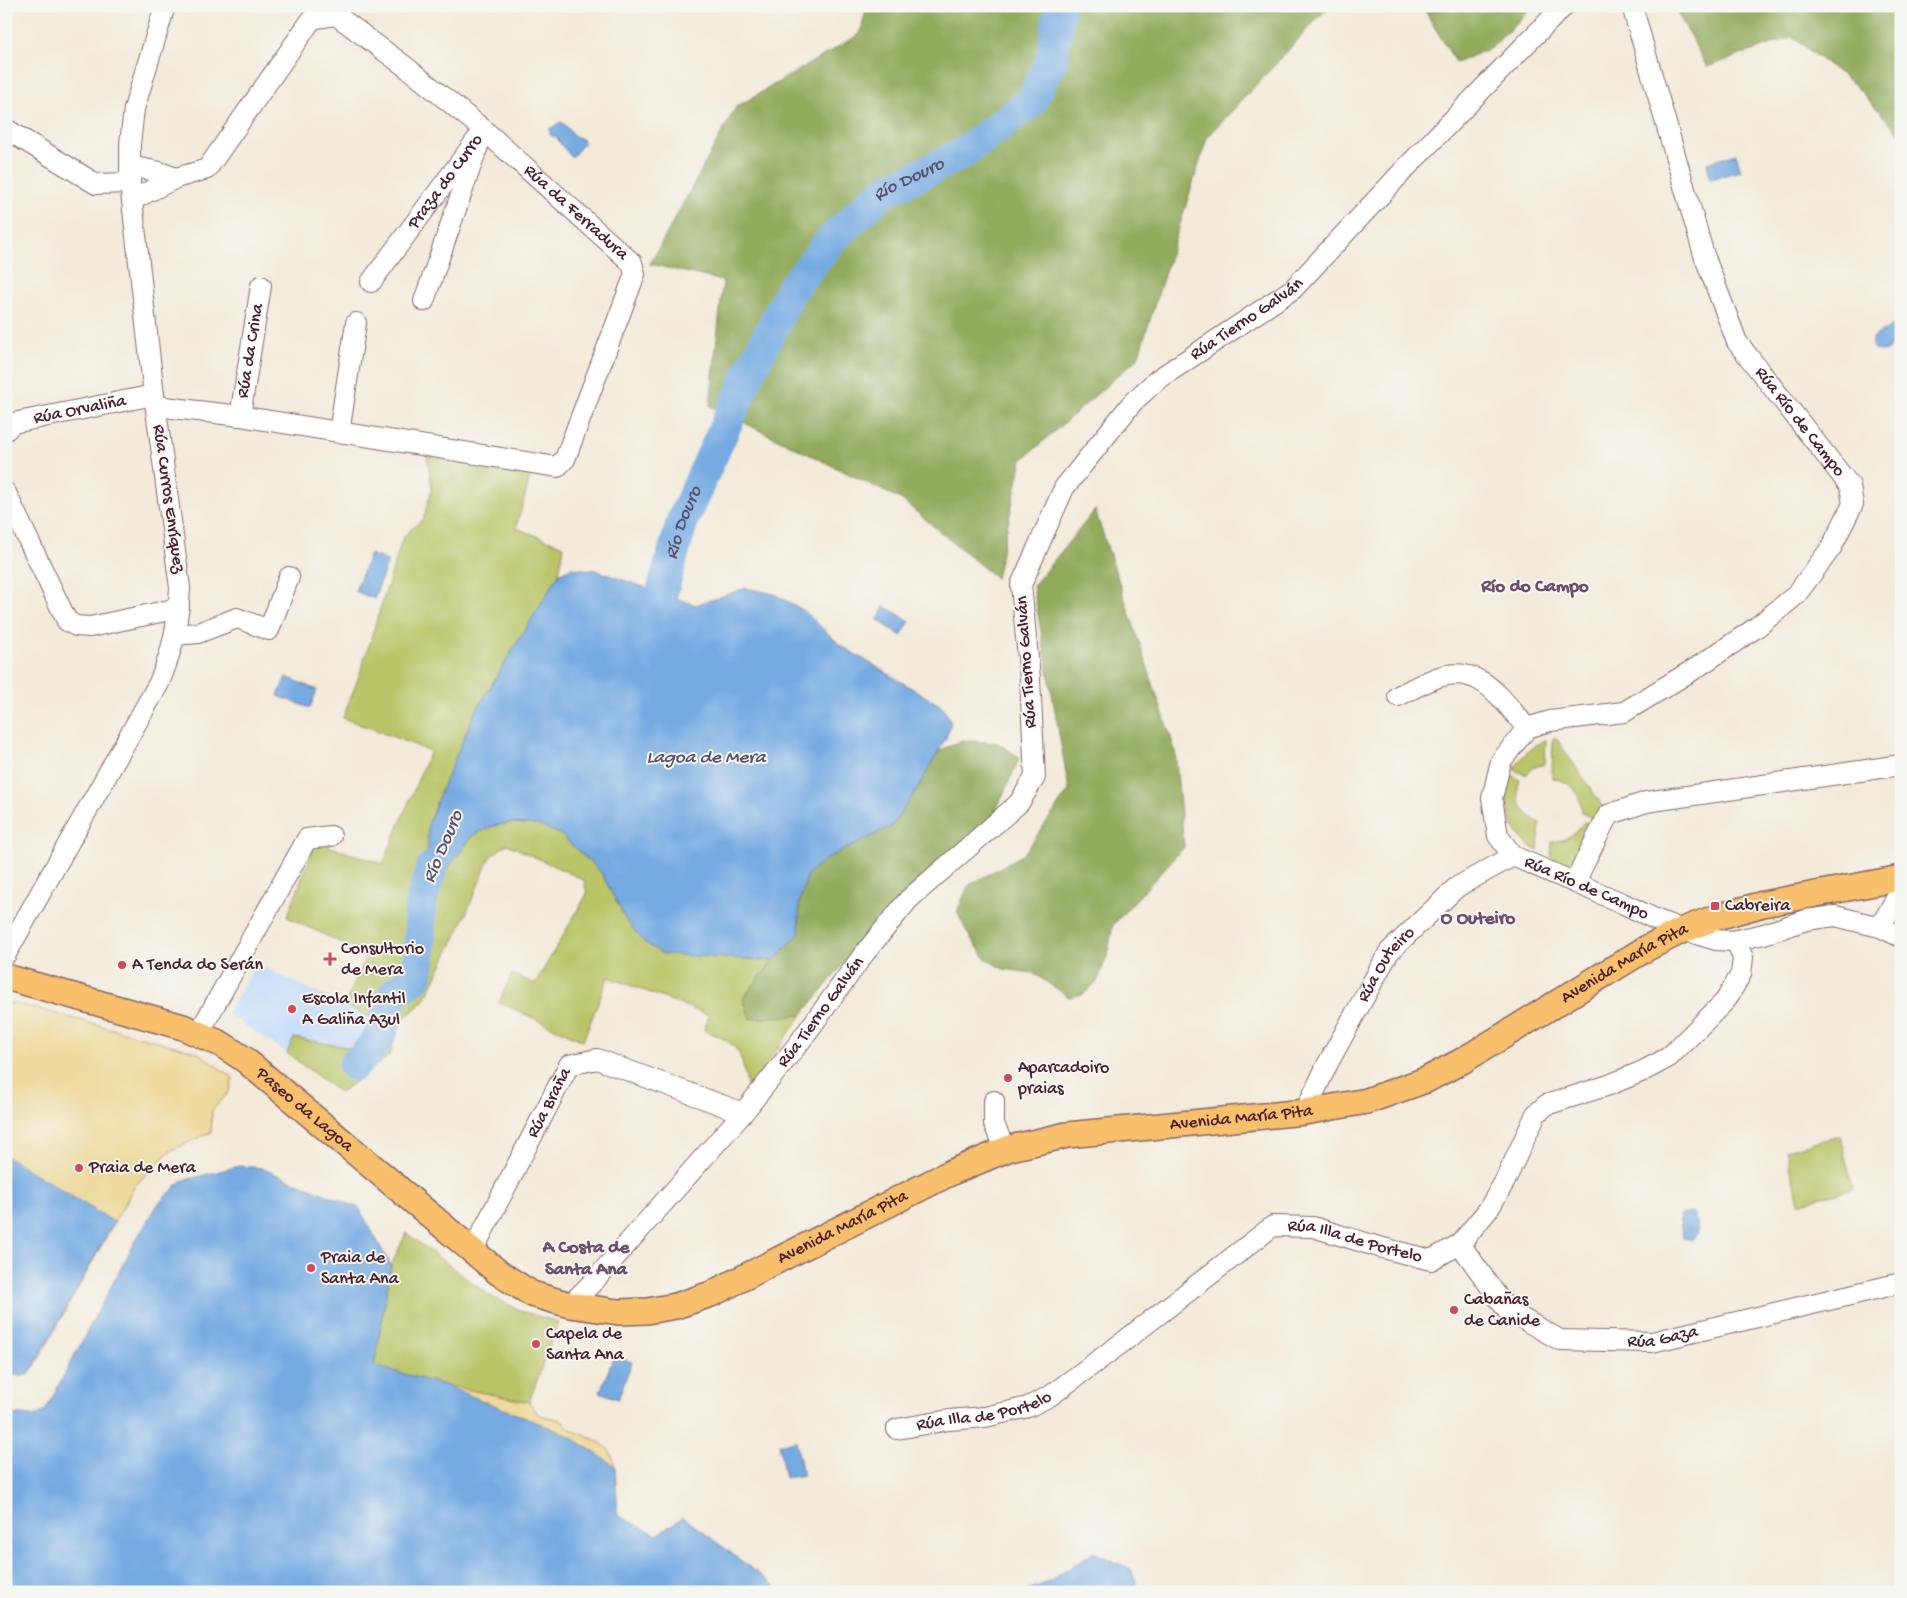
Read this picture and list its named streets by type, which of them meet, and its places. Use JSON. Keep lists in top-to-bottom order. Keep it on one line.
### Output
{"streets":{"main road":["Avenida María Pita","Paseo da Lagoa"],"street":["Praza do Curro","Rúa da Ferradura","Rúa Tierno Galván","Rúa da Crina","Rúa Orvaliña","Rúa Río de Campo","Rúa Curros Enríquez","Rúa Outeiro","Rúa Braña","Rúa Illa de Portelo","Rúa Gaza"]},"crossings":[["Praza do Curro","Rúa da Ferradura"],["Rúa da Ferradura","Rúa da Crina"],["Rúa da Ferradura","Rúa Orvaliña"],["Rúa da Ferradura","Rúa Curros Enríquez"],["Rúa Tierno Galván","Avenida María Pita"],["Rúa Tierno Galván","Rúa Braña"],["Rúa Tierno Galván","Paseo da Lagoa"],["Rúa Orvaliña","Rúa Curros Enríquez"],["Rúa Río de Campo","Avenida María Pita"],["Rúa Río de Campo","Rúa Outeiro"],["Rúa Río de Campo","Rúa Illa de Portelo"],["Avenida María Pita","Rúa Outeiro"],["Avenida María Pita","Paseo da Lagoa"],["Rúa Braña","Paseo da Lagoa"],["Rúa Illa de Portelo","Rúa Gaza"]],"districts":["Río do Campo","O Outeiro","A Costa de Santa Ana"],"water":["Río Douro","Lagoa de Mera"],"places":{"transit":["Cabreira"],"health":["Consultorio de Mera"],"other":["A Tenda do Serán","Escola Infantil A Galiña Azul","Aparcadoiro praias","Praia de Mera","Praia de Santa Ana","Cabañas de Canide","Capela de Santa Ana"]}}
